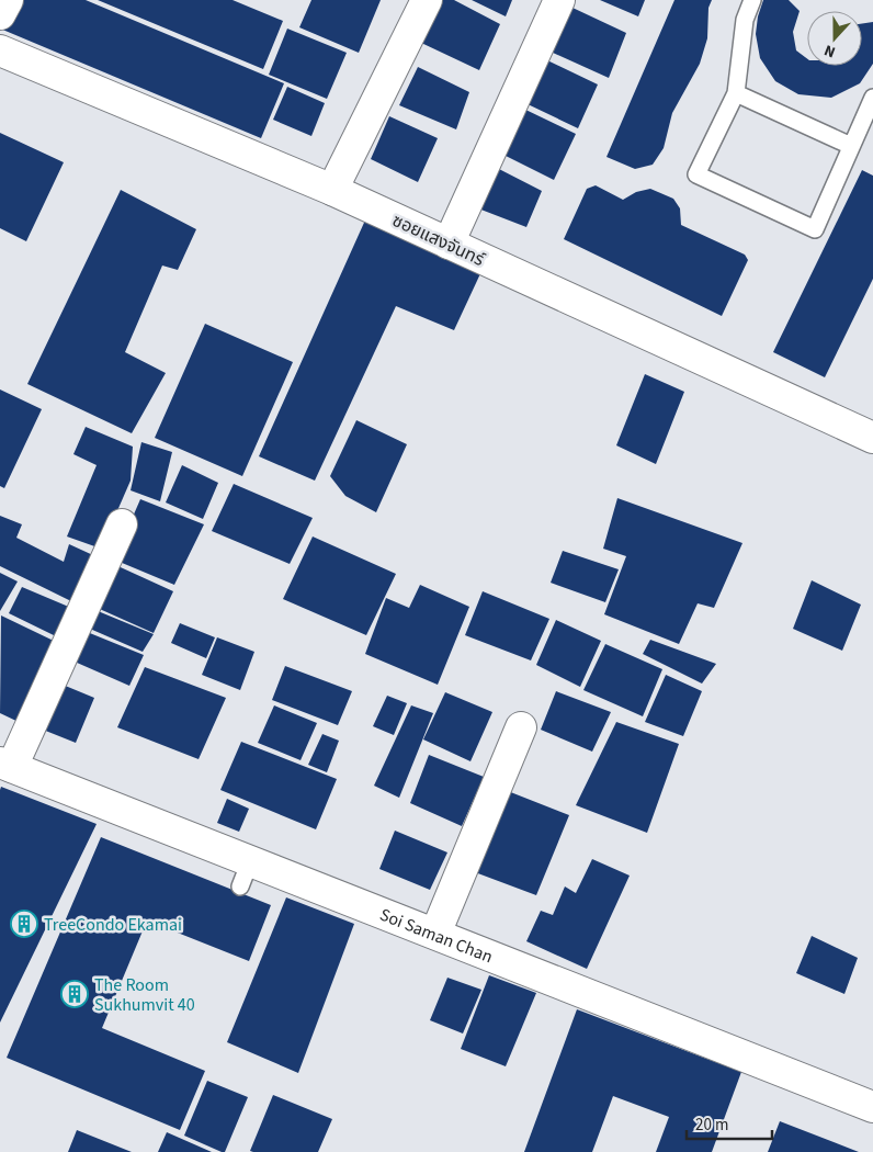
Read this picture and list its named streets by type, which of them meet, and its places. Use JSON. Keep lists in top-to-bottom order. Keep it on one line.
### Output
{"streets":{"street":["ซอยแสงจันทร์","Soi Saman Chan"]},"places":{"building":["TreeCondo Ekamai","The Room Sukhumvit 40"]},"scale_bar":"20 m","north":"bottom"}
